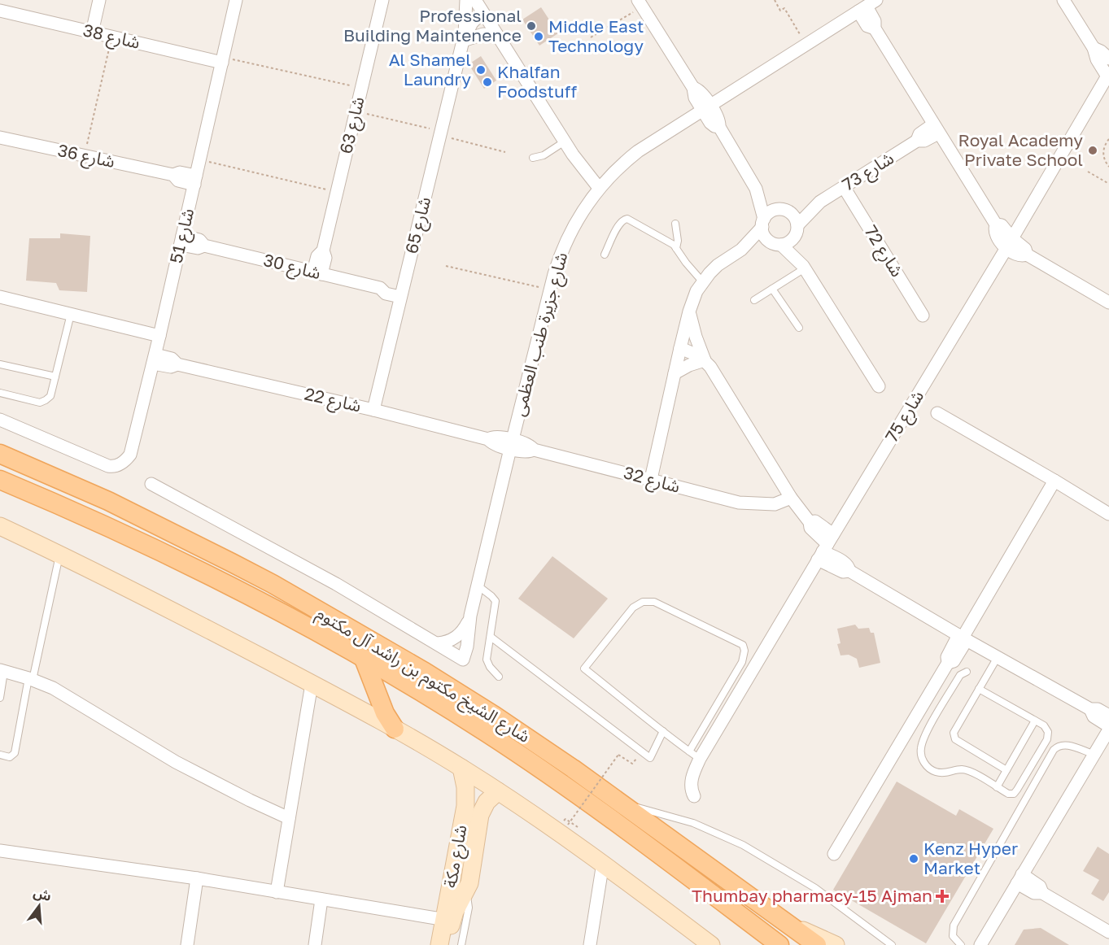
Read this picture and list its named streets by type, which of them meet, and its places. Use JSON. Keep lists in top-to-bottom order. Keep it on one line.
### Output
{"streets":{"main road":["شارع الشيخ مكتوم بن راشد آل مكتوم"],"street":["شارع 38","شارع 63","شارع 36","شارع 73","شارع 65","شارع 51","شارع 72","شارع 30","شارع جزيرة طنب العظمى","شارع 22","شارع 75","شارع 32","شارع مكة"]},"crossings":[["شارع 38","شارع 51"],["شارع 63","شارع 30"],["شارع 36","شارع 51"],["شارع 73","شارع 72"],["شارع 65","شارع 30"],["شارع 65","شارع 22"],["شارع 51","شارع 30"],["شارع 51","شارع 22"],["شارع جزيرة طنب العظمى","شارع 22"],["شارع جزيرة طنب العظمى","شارع 32"],["شارع 22","شارع 32"]],"places":{"other":["Professional Building Maintenence","Middle East Technology","Al Shamel Laundry","Khalfan Foodstuff","Royal Academy Private School","Kenz Hyper Market"],"health":["Thumbay pharmacy-15 Ajman"]},"north":"top"}
